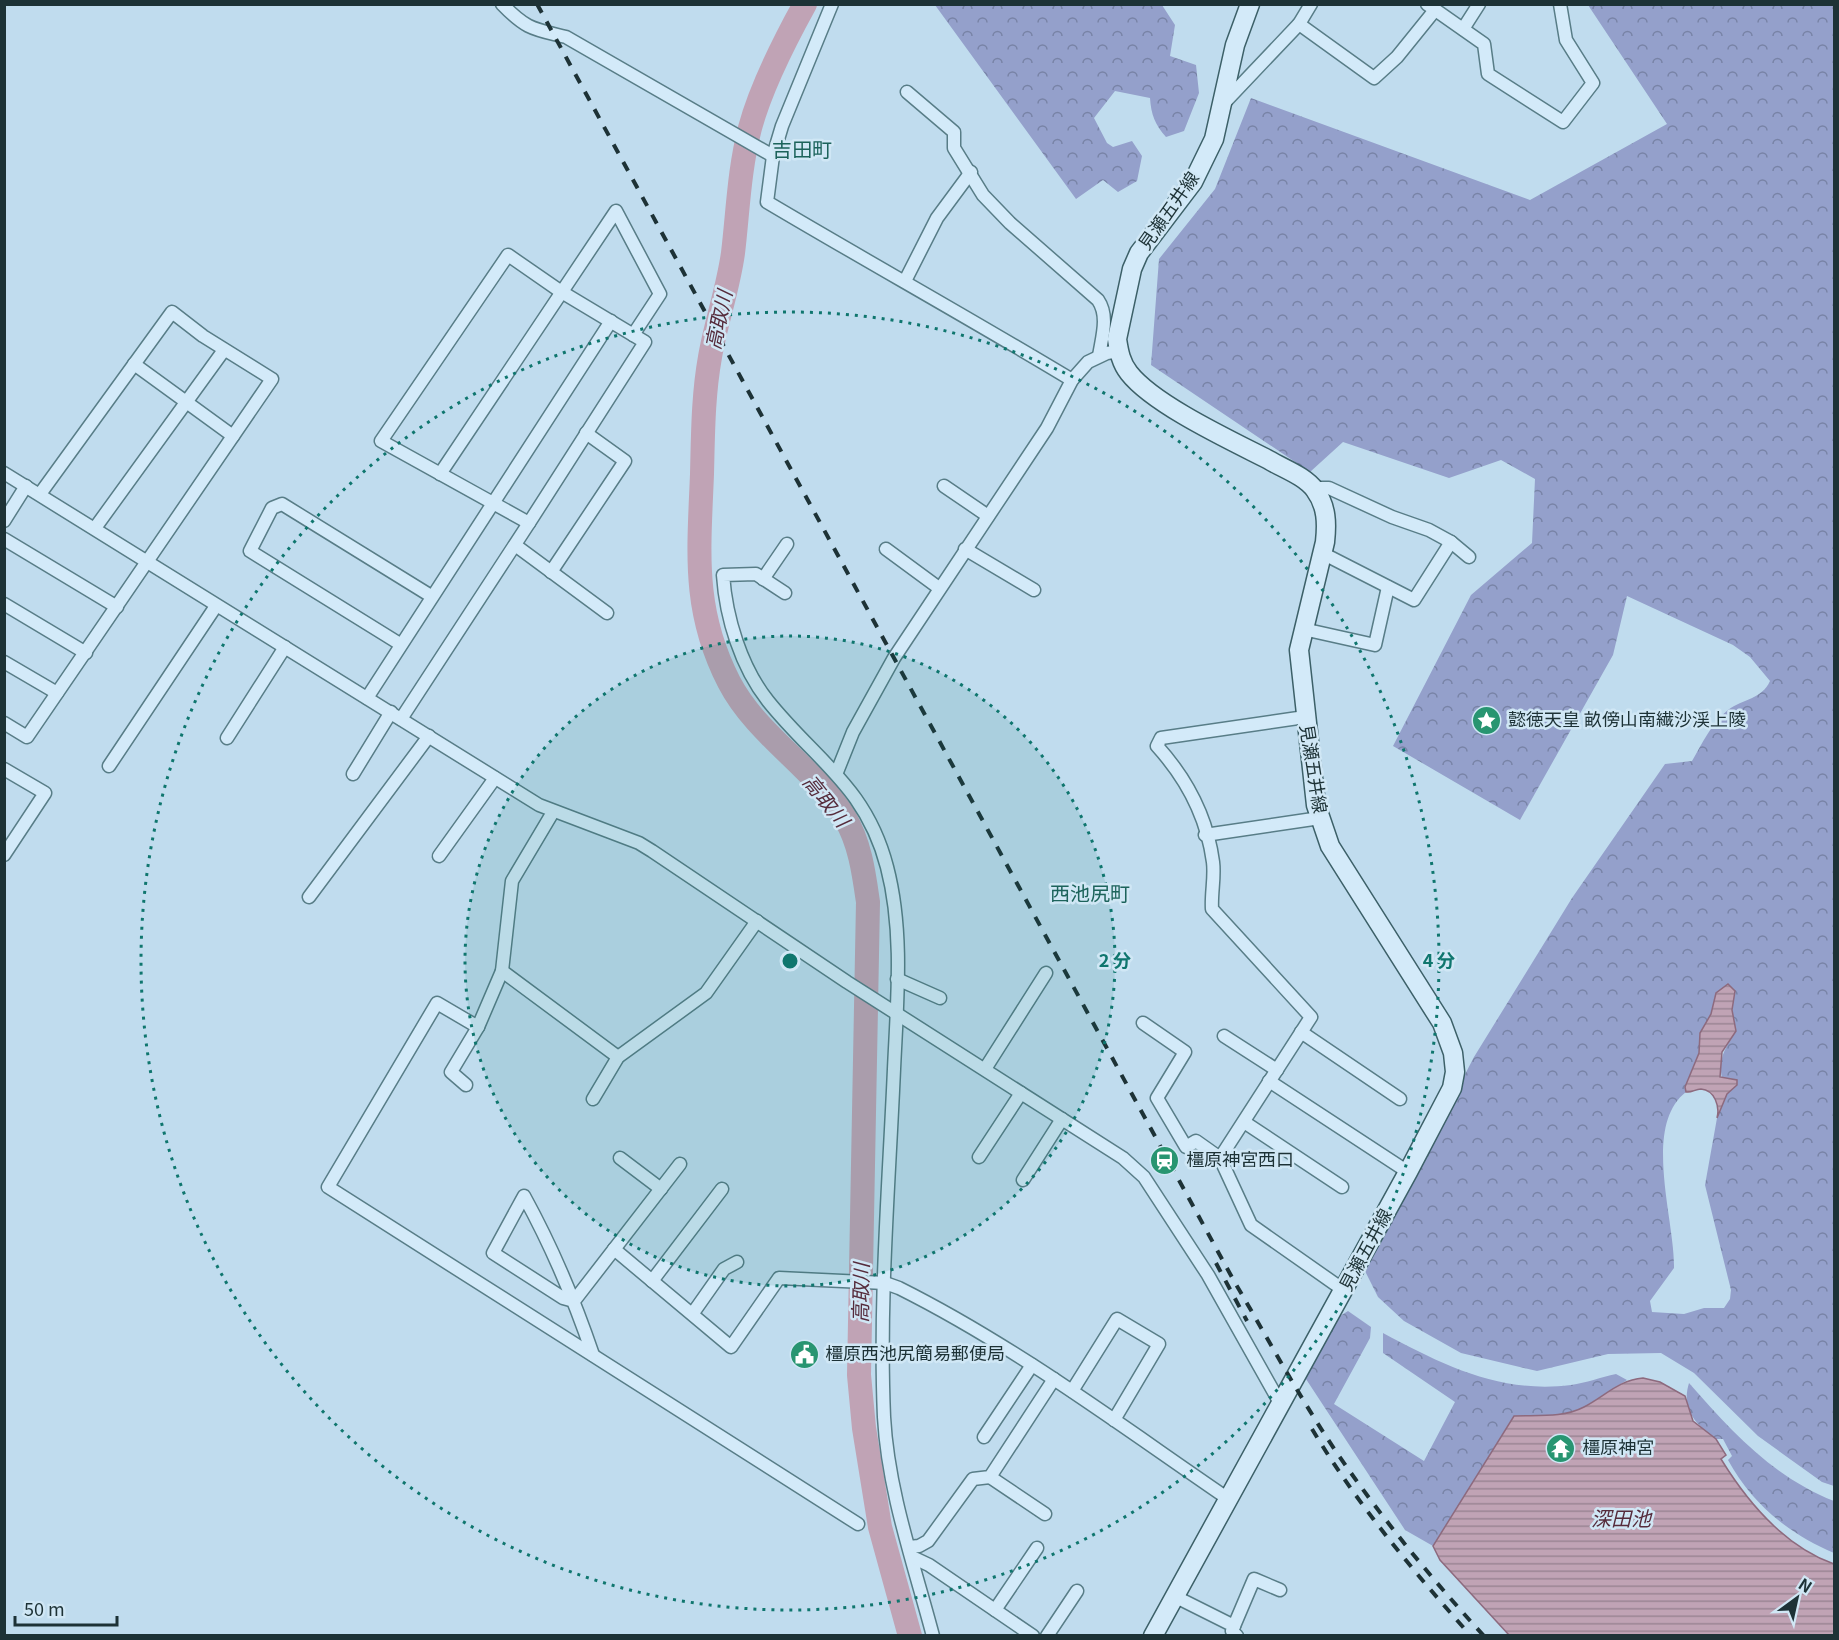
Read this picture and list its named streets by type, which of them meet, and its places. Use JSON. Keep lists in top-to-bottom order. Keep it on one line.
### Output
{"streets":{"main road":["見瀬五井線"]},"districts":["吉田町","西池尻町"],"water":["高取川","深田池"],"places":{"place":["懿徳天皇 畝傍山南繊沙渓上陵"],"station":["橿原神宮西口"],"public building":["橿原西池尻簡易郵便局"],"temple":["橿原神宮"]},"scale_bar":"50 m","north":"top right","rings":["2 分","4 分"]}
